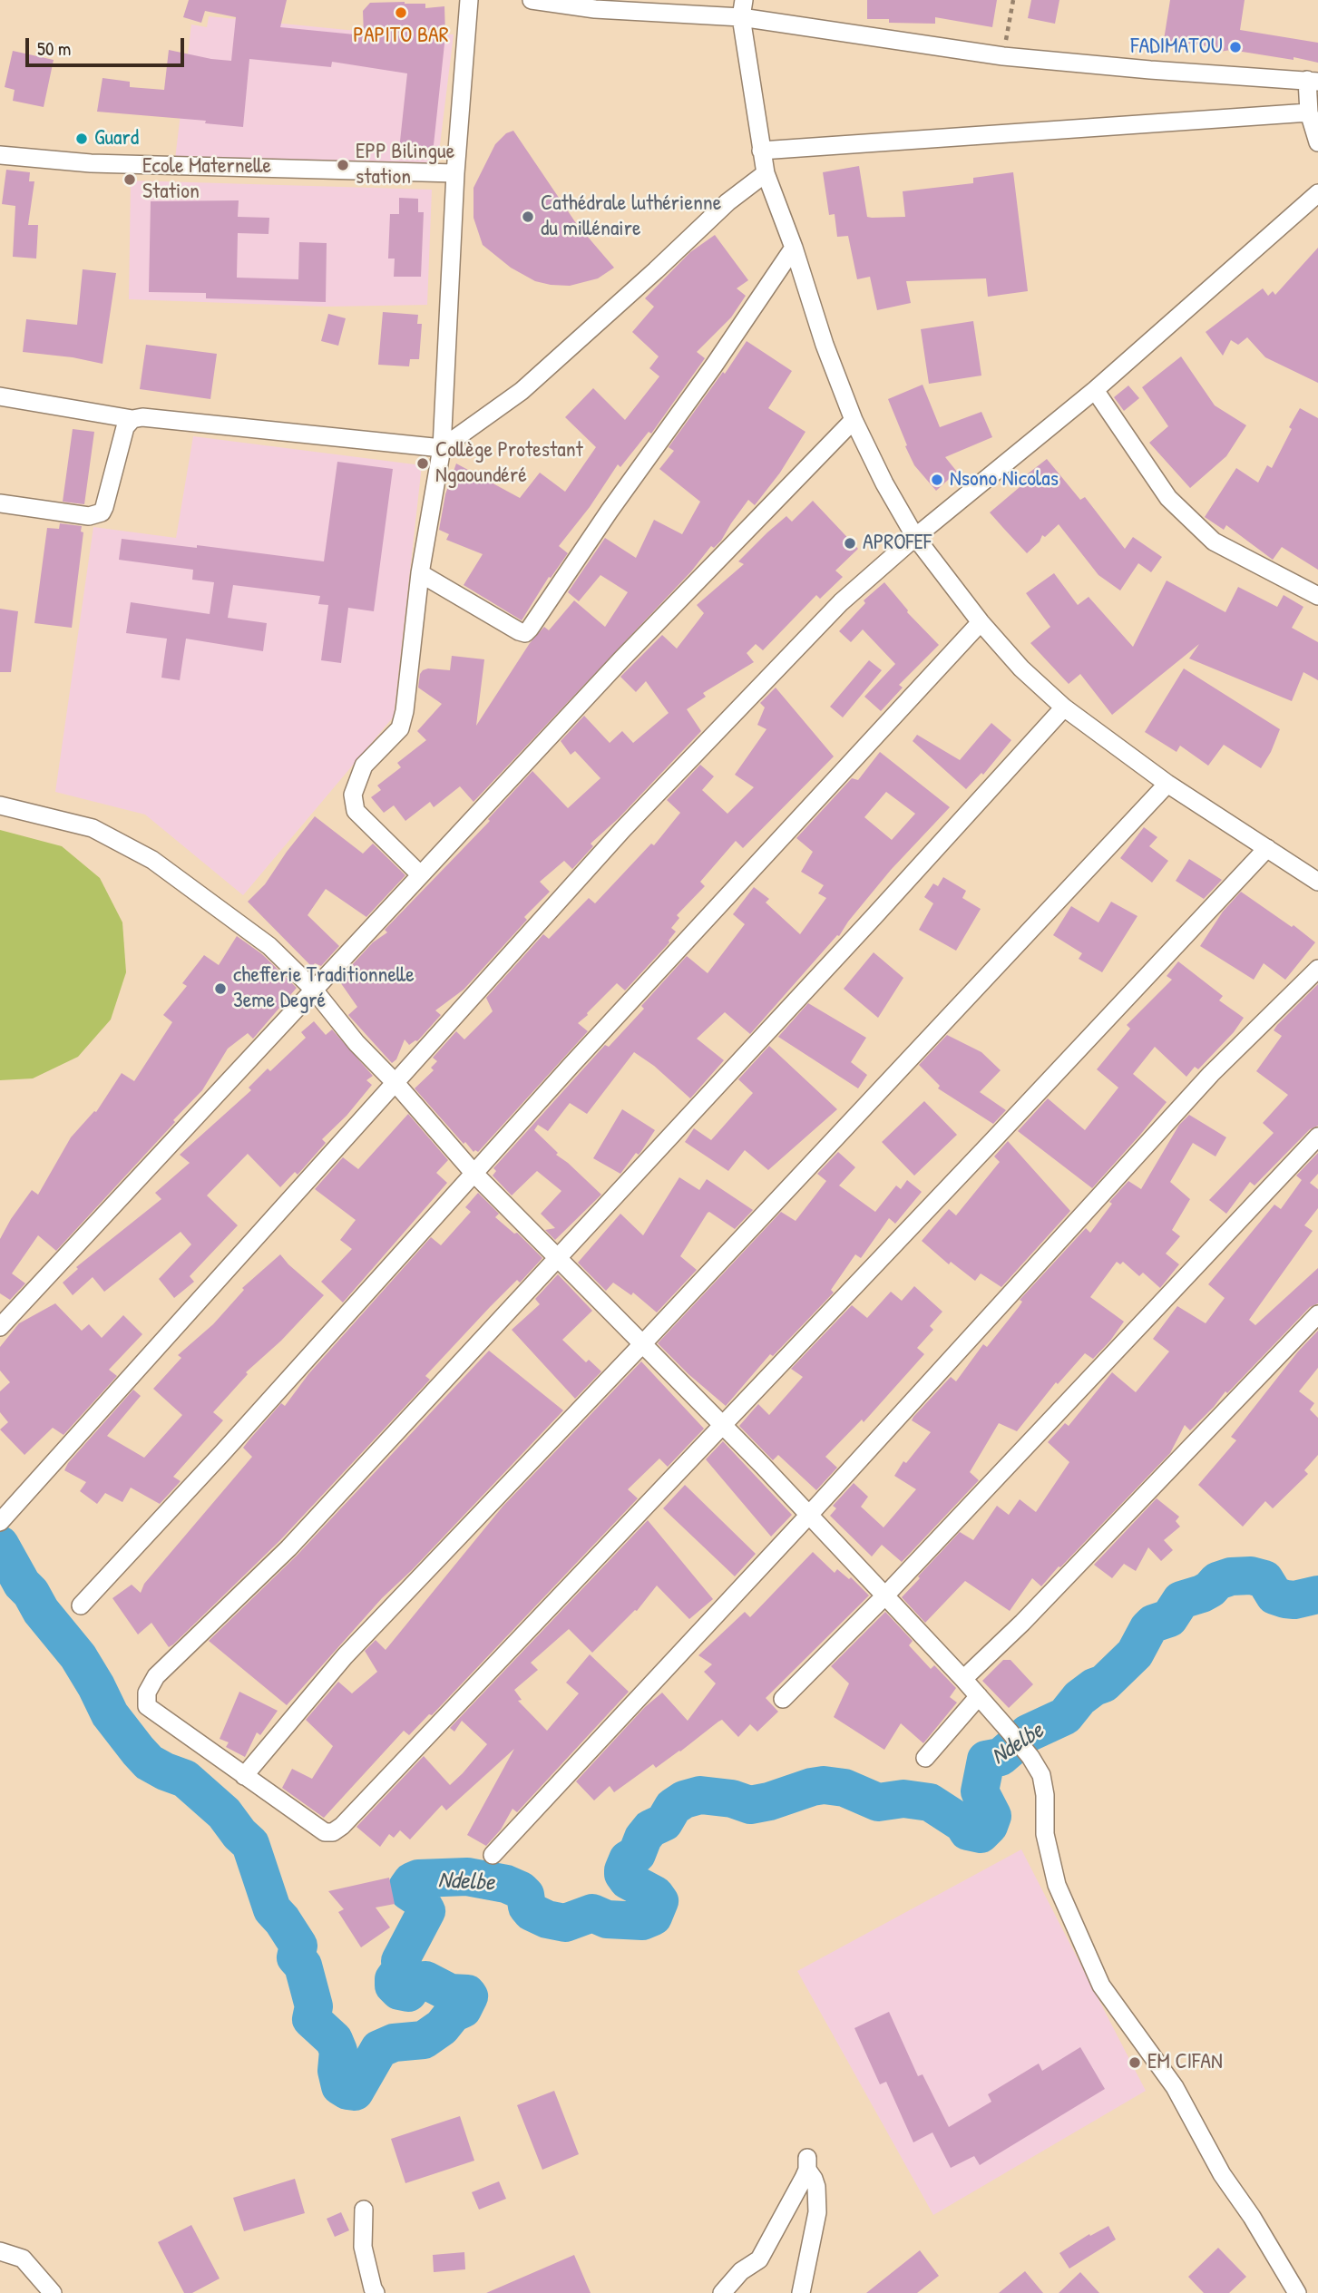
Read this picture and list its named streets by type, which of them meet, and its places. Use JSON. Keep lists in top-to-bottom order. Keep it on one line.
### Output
{"water":["Ndelbe"],"places":["PAPITO BAR","FADIMATOU","Guard","EPP Bilingue station","Ecole Maternelle Station","Cathédrale luthérienne du millénaire","Collège Protestant Ngaoundéré","Nsono Nicolas","APROFEF","chefferie Traditionnelle 3eme Degré","EM CIFAN"],"scale_bar":"50 m"}
